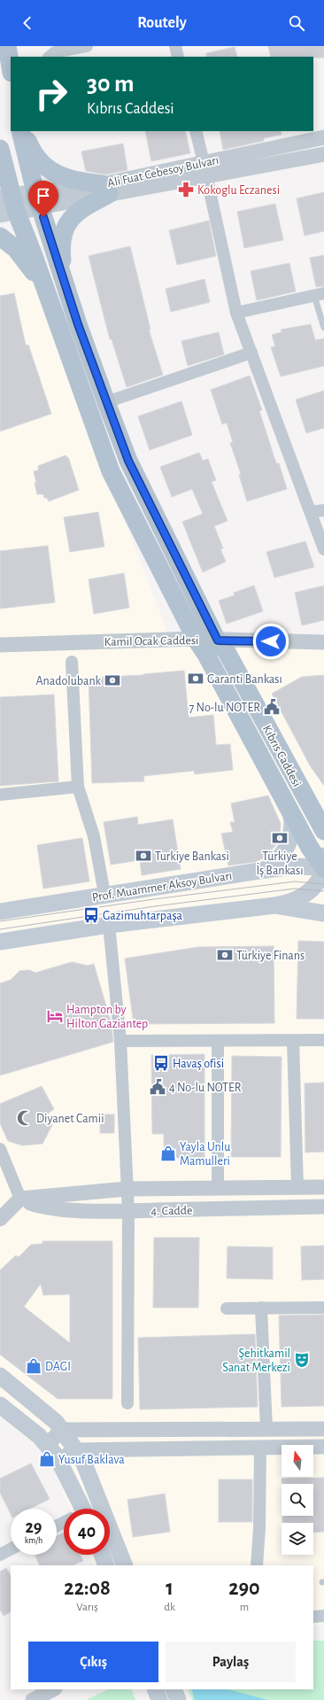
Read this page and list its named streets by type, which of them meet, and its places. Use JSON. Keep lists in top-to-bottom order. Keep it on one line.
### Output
{"streets":{"main road":["Kıbrıs Caddesi","Prof. Muammer Aksoy Bulvarı"],"street":["Ali Fuat Cebesoy Bulvarı","Kamil Ocak Caddesi","4. Cadde"]},"crossings":[["Ali Fuat Cebesoy Bulvarı","Kıbrıs Caddesi"],["Kamil Ocak Caddesi","Kıbrıs Caddesi"]],"places":{"pharmacy":["Kokoglu Eczanesi"],"bank":["Garanti Bankası","Anadolubank","Türkiye İş Bankası","Turkiye Bankasi","Türkiye Finans"],"public building":["7 No-lu NOTER","4 No-lu NOTER"],"bus stop":["Gazimuhtarpaşa","Havaş ofisi"],"hotel":["Hampton by Hilton Gaziantep"],"mosque":["Diyanet Camii"],"shop":["Yayla Unlu Mamulleri","DAGI","Yusuf Baklava"],"theatre":["Şehitkamil Sanat Merkezi"]},"north":"top","page":{"header":"Routely","turn":["30 m","Kıbrıs Caddesi"],"speed":"29 km/h","limit":"40","eta":["22:08","Varış","1","dk","290","m"],"buttons":["Çıkış","Paylaş"]}}
